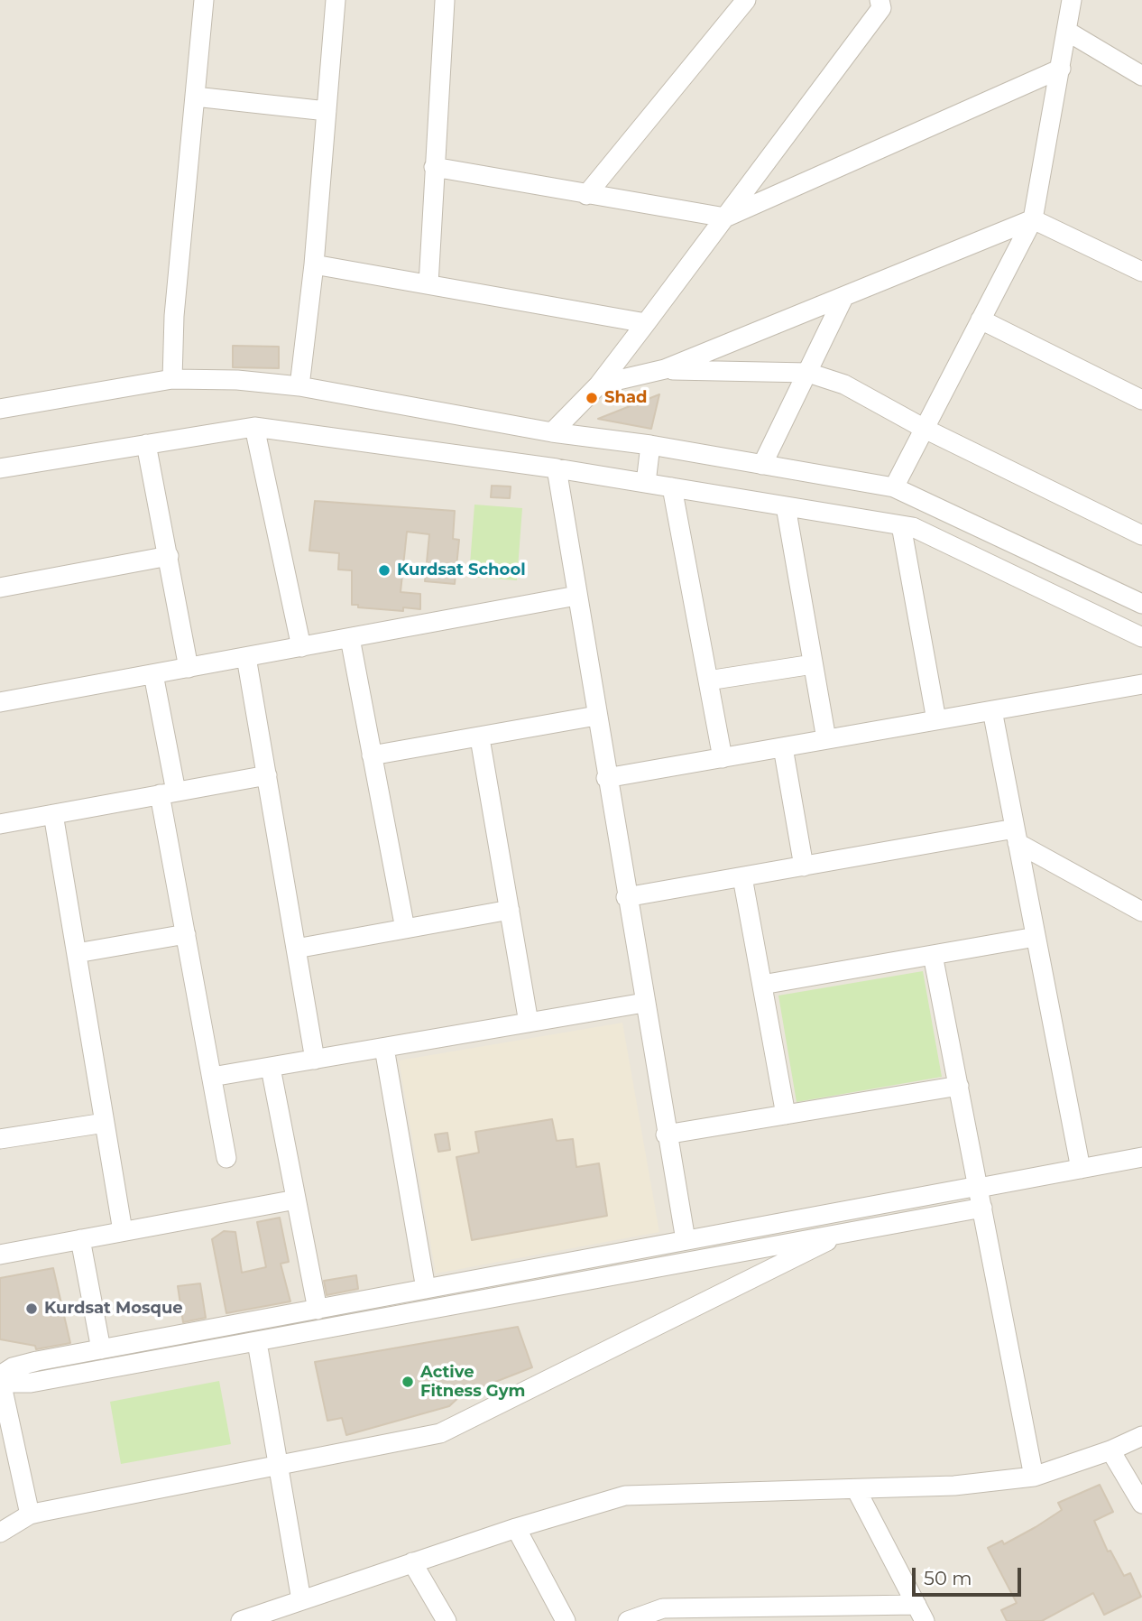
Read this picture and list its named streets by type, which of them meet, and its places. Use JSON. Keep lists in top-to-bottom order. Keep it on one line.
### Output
{"places":["Shad","Kurdsat School","Kurdsat Mosque","Active Fitness Gym"],"scale_bar":"50 m"}
